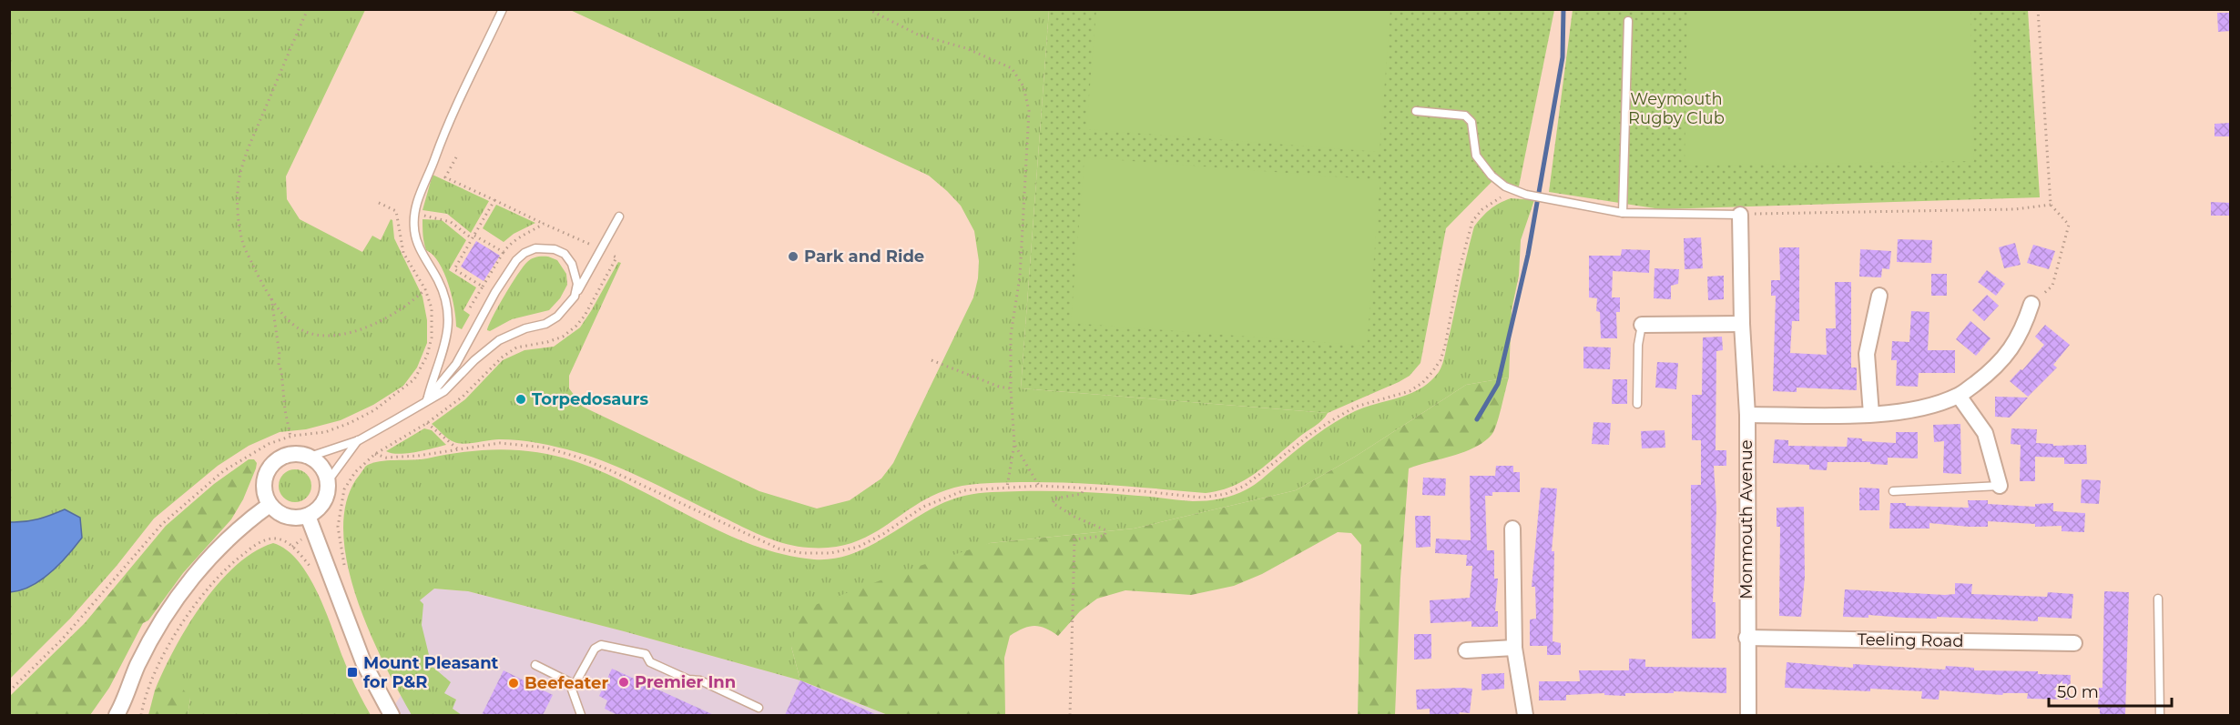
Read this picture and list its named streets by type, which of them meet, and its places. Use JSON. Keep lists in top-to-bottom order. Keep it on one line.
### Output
{"streets":{"street":["Monmouth Avenue","Teeling Road"]},"crossings":[["Monmouth Avenue","Teeling Road"]],"parks":["Weymouth Rugby Club"],"places":{"other":["Park and Ride","Torpedosaurs","Premier Inn","Beefeater"],"transit":["Mount Pleasant for P&R"]},"scale_bar":"50 m"}
